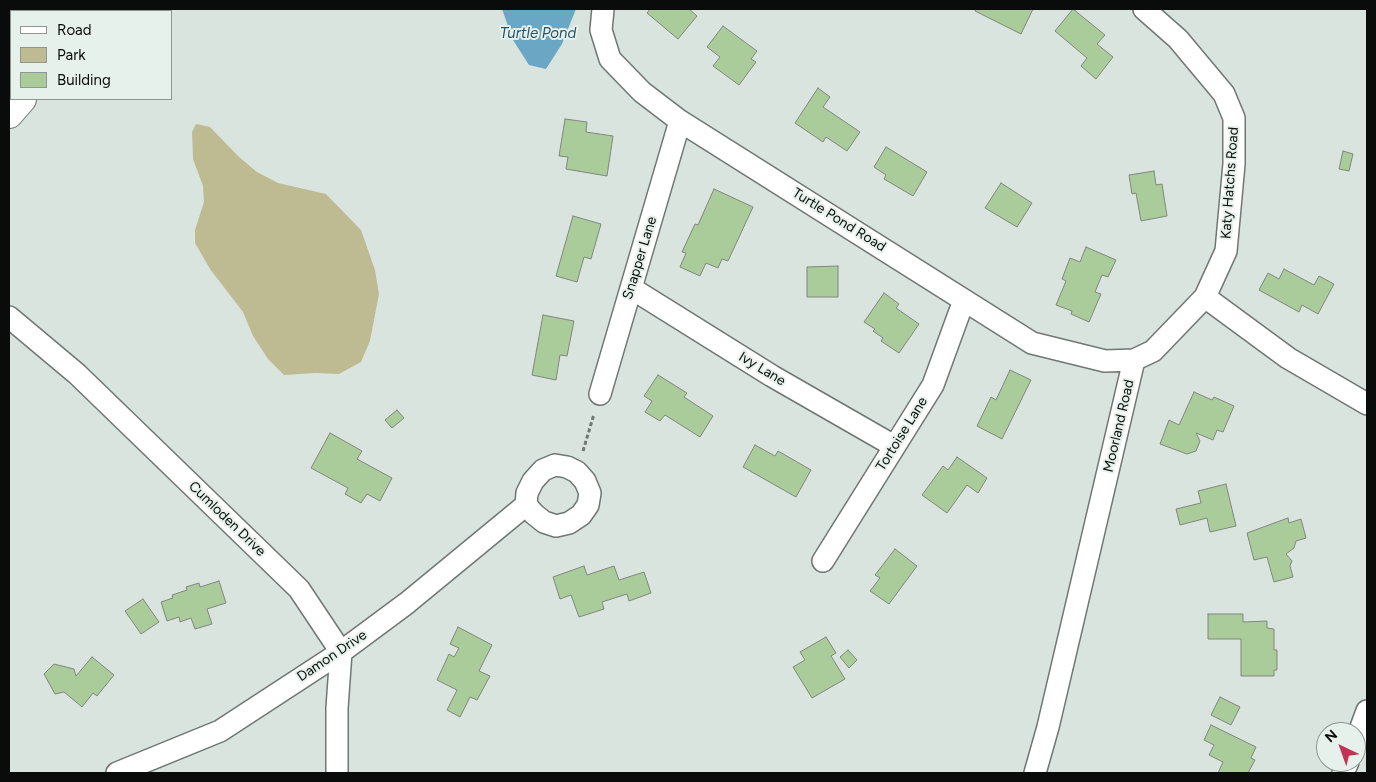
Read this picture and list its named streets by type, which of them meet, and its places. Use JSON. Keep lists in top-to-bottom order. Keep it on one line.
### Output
{"streets":{"street":["Katy Hatchs Road","Turtle Pond Road","Snapper Lane","Ivy Lane","Moorland Road","Tortoise Lane","Cumloden Drive","Damon Drive"]},"crossings":[["Turtle Pond Road","Snapper Lane"],["Turtle Pond Road","Moorland Road"],["Turtle Pond Road","Tortoise Lane"],["Snapper Lane","Ivy Lane"],["Ivy Lane","Tortoise Lane"],["Cumloden Drive","Damon Drive"]],"water":["Turtle Pond"],"legend":["Road","Park","Building"],"north":"top left"}
